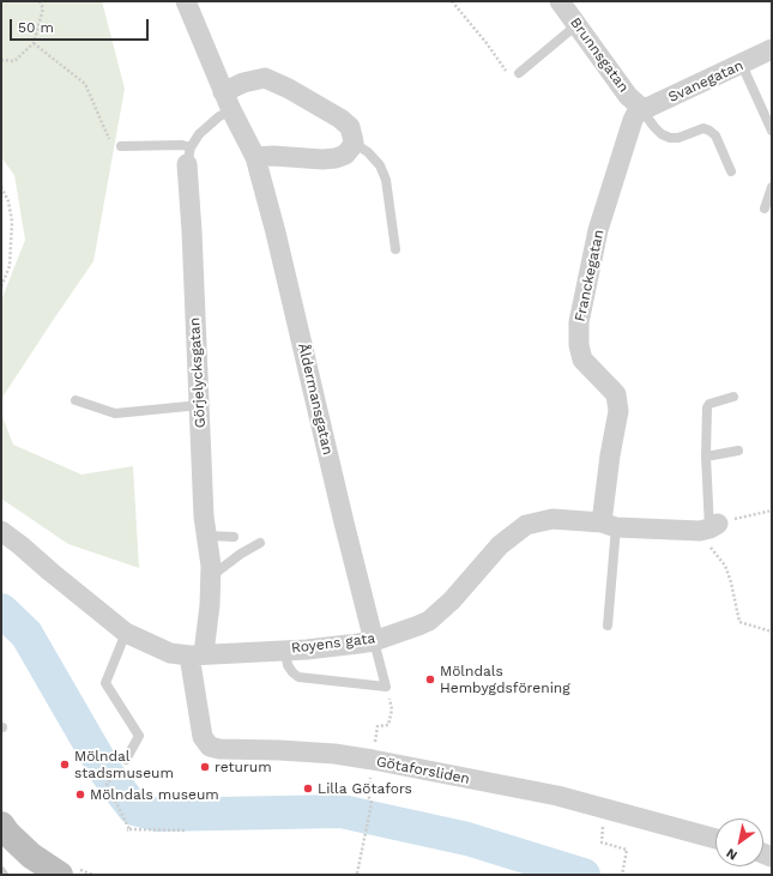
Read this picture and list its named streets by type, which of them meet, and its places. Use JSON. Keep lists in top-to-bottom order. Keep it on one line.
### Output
{"streets":{"street":["Brunnsgatan","Svanegatan","Franckegatan","Görjelycksgatan","Åldermansgatan","Royens gata","Götaforsliden"]},"crossings":[["Brunnsgatan","Svanegatan"],["Brunnsgatan","Franckegatan"],["Svanegatan","Franckegatan"],["Franckegatan","Royens gata"],["Görjelycksgatan","Royens gata"],["Görjelycksgatan","Götaforsliden"],["Åldermansgatan","Royens gata"],["Royens gata","Götaforsliden"]],"places":["Mölndals Hembygdsförening","Mölndal stadsmuseum","returum","Lilla Götafors","Mölndals museum"],"scale_bar":"50 m","north":"bottom left"}
